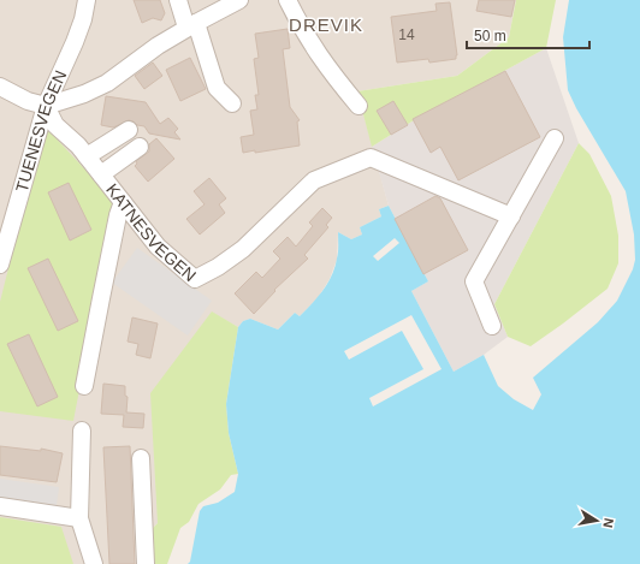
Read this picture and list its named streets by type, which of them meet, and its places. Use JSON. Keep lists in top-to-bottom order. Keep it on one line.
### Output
{"streets":{"street":["TUENESVEGEN","KATNESVEGEN"]},"crossings":[["TUENESVEGEN","KATNESVEGEN"]],"districts":["DREVIK"],"house_numbers":["14"],"scale_bar":"50 m","north":"right"}
